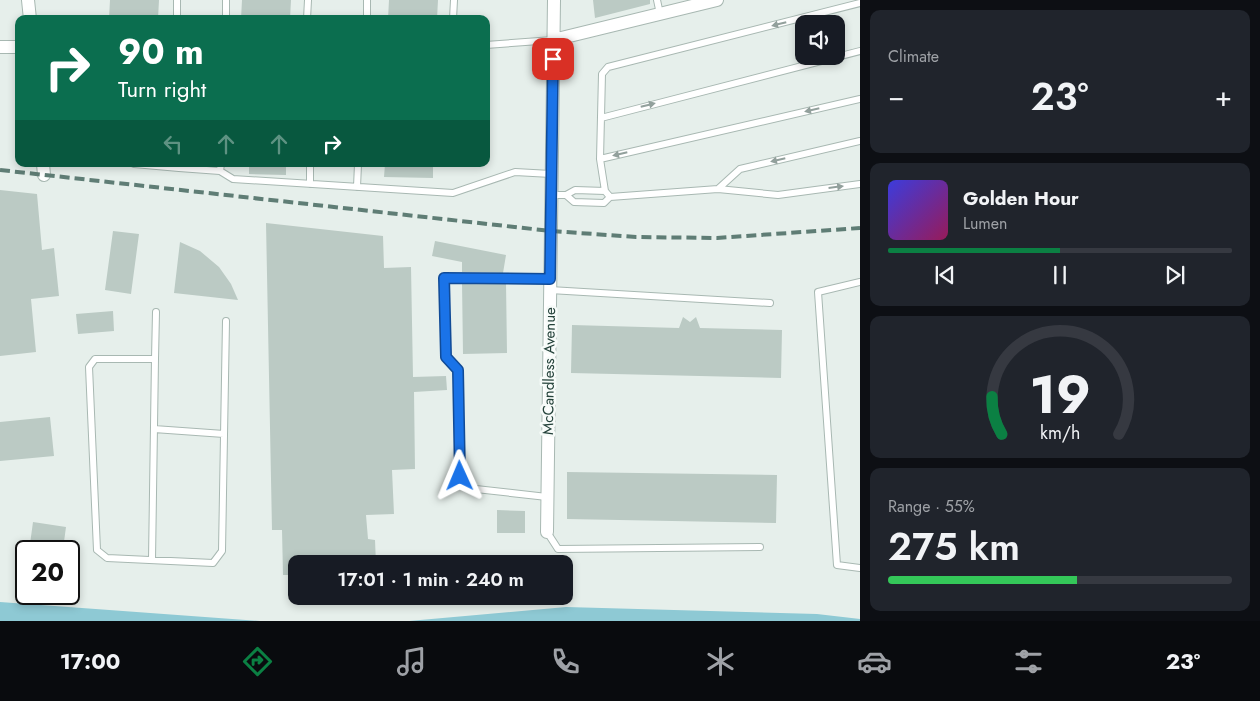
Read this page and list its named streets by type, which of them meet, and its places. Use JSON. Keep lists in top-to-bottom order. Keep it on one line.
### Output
{"streets":{"street":["McCandless Avenue"]},"page":{"tile":["Climate",["Range · 55%","275 km"]],"turn":["90 m","Turn right"],"heat":["−","23°","+"],"song":["Golden Hour","Lumen"],"limit":"20","trip":"17:01 · 1 min · 240 m","tabs":["17:00","23°"],"gauge":["19","km/h"]}}
